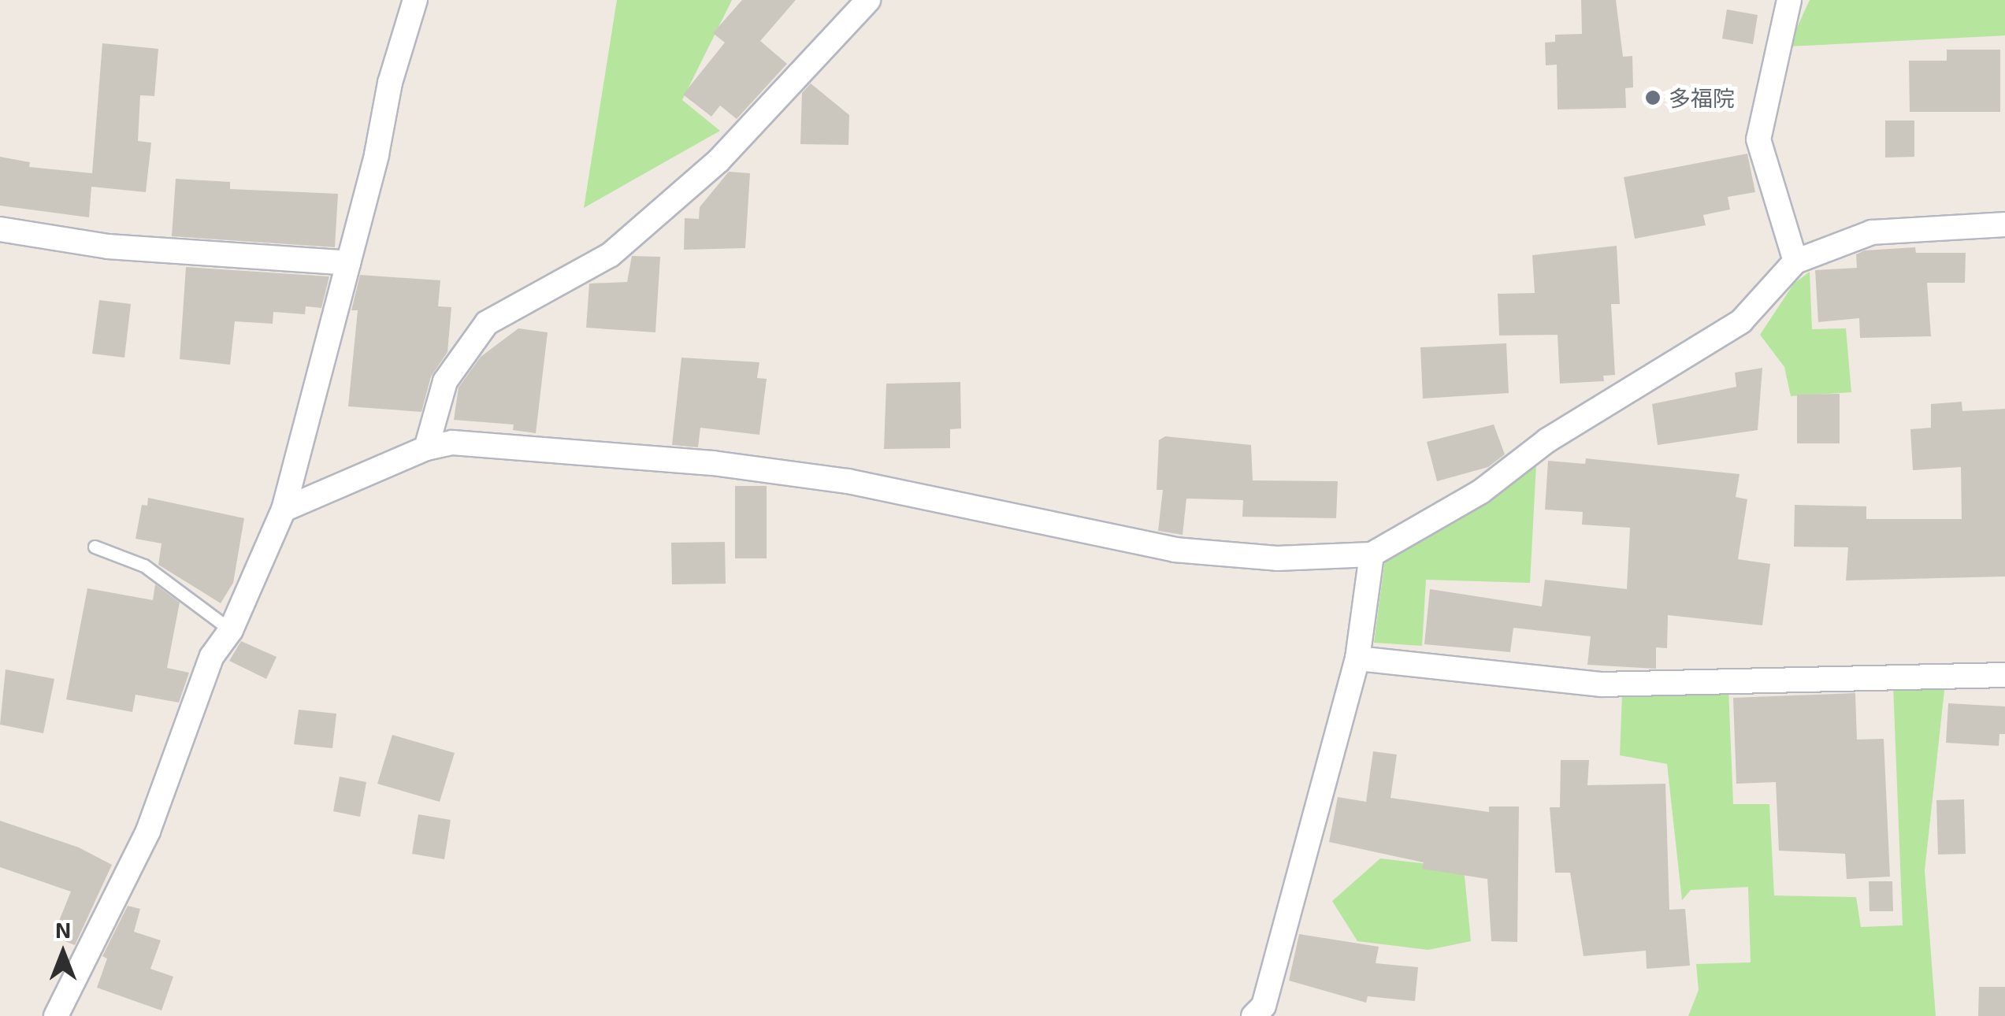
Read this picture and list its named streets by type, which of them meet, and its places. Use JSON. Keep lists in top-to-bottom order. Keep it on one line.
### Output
{"places":["多福院"],"north":"top"}
